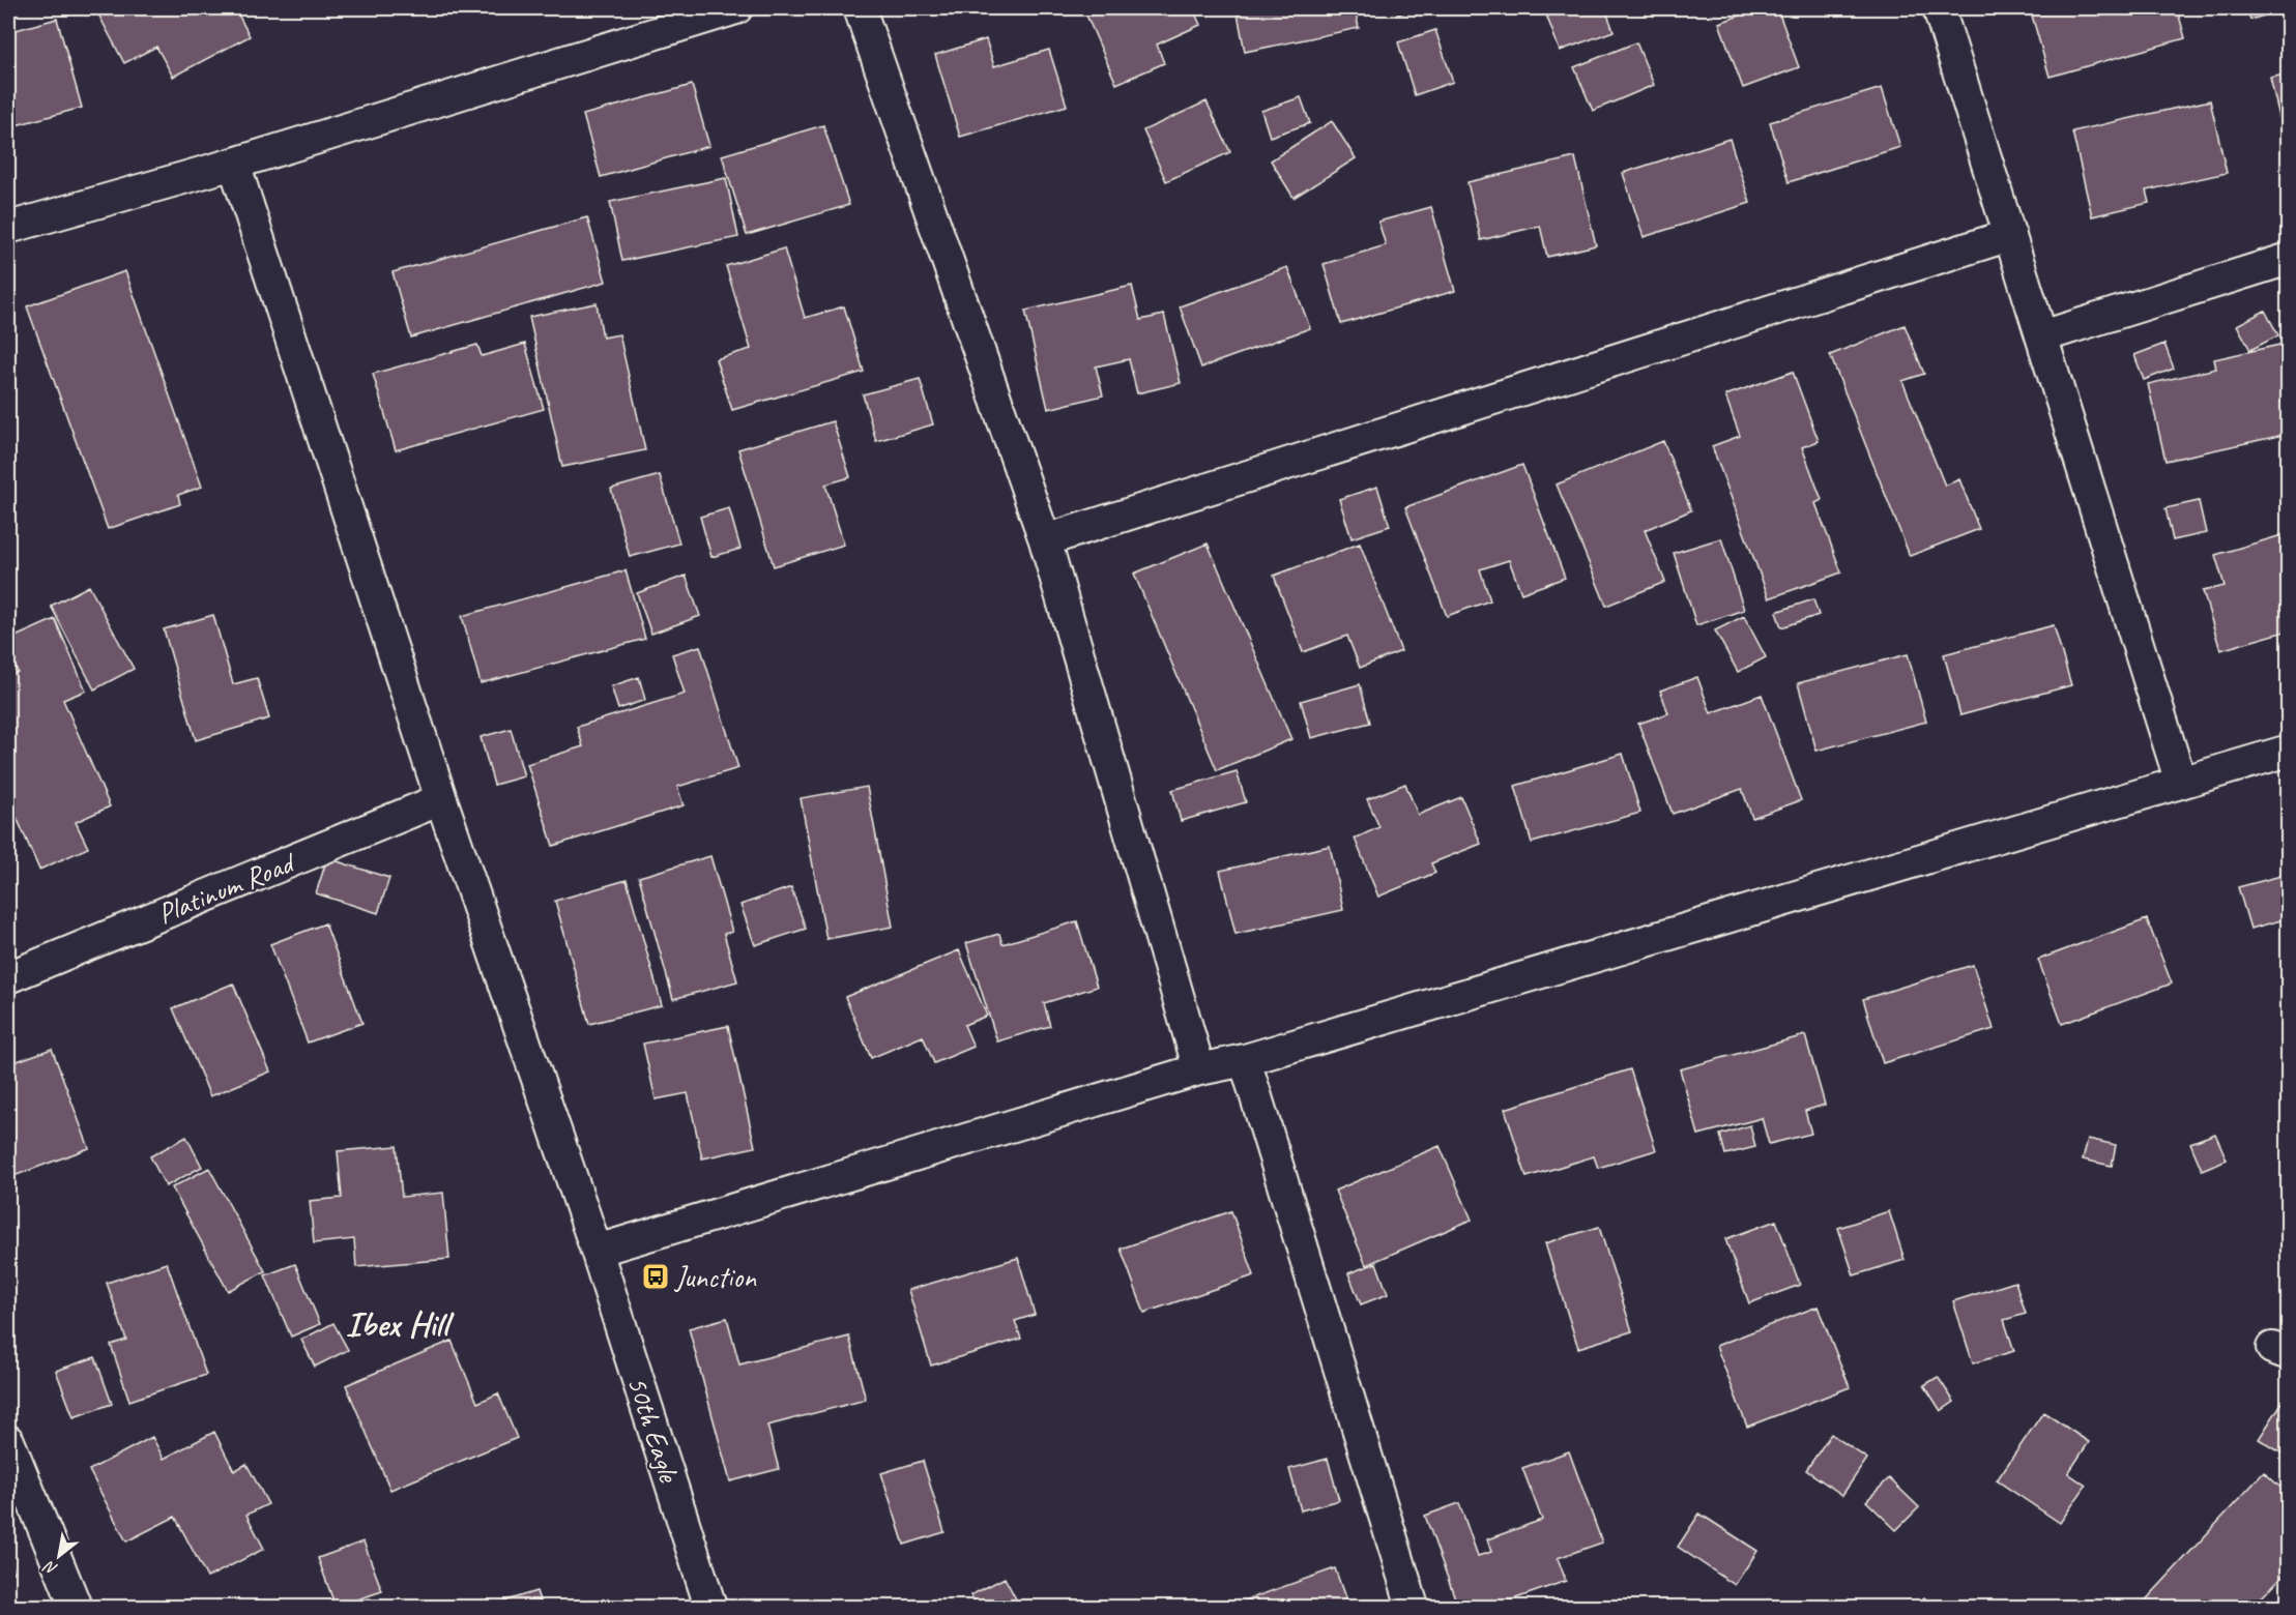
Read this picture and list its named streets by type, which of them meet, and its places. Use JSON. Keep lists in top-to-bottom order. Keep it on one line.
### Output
{"streets":{"street":["Platinum Road","50th Eagle"]},"crossings":[["Platinum Road","50th Eagle"]],"districts":["Ibex Hill"],"places":{"bus stop":["Junction"]},"north":"bottom left"}
